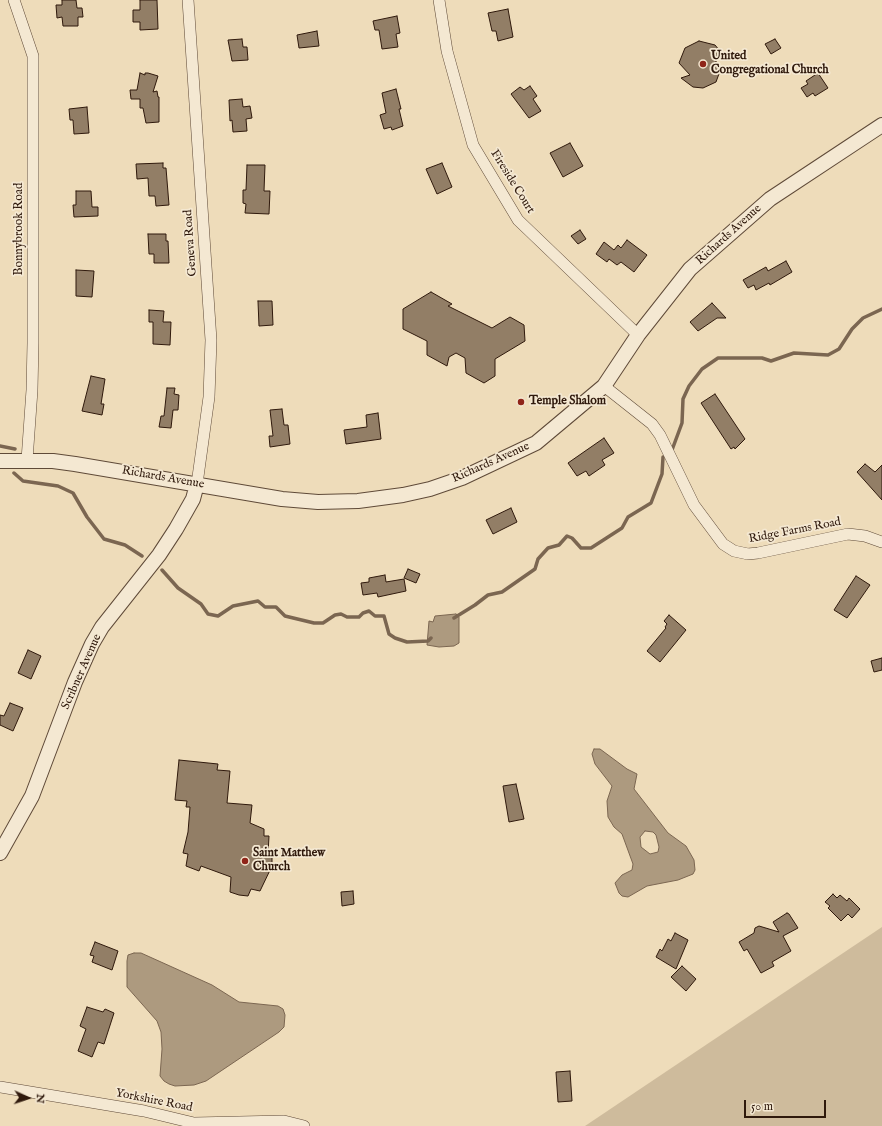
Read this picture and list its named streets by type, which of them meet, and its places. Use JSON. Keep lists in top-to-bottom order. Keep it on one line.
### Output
{"streets":{"street":["Fireside Court","Bonnybrook Road","Richards Avenue","Geneva Road","Ridge Farms Road","Scribner Avenue","Yorkshire Road"]},"crossings":[["Fireside Court","Richards Avenue"],["Bonnybrook Road","Richards Avenue"],["Richards Avenue","Geneva Road"],["Richards Avenue","Ridge Farms Road"],["Richards Avenue","Scribner Avenue"],["Geneva Road","Scribner Avenue"]],"places":["United Congregational Church","Temple Shalom","Saint Matthew Church"],"scale_bar":"50 m","north":"right"}
